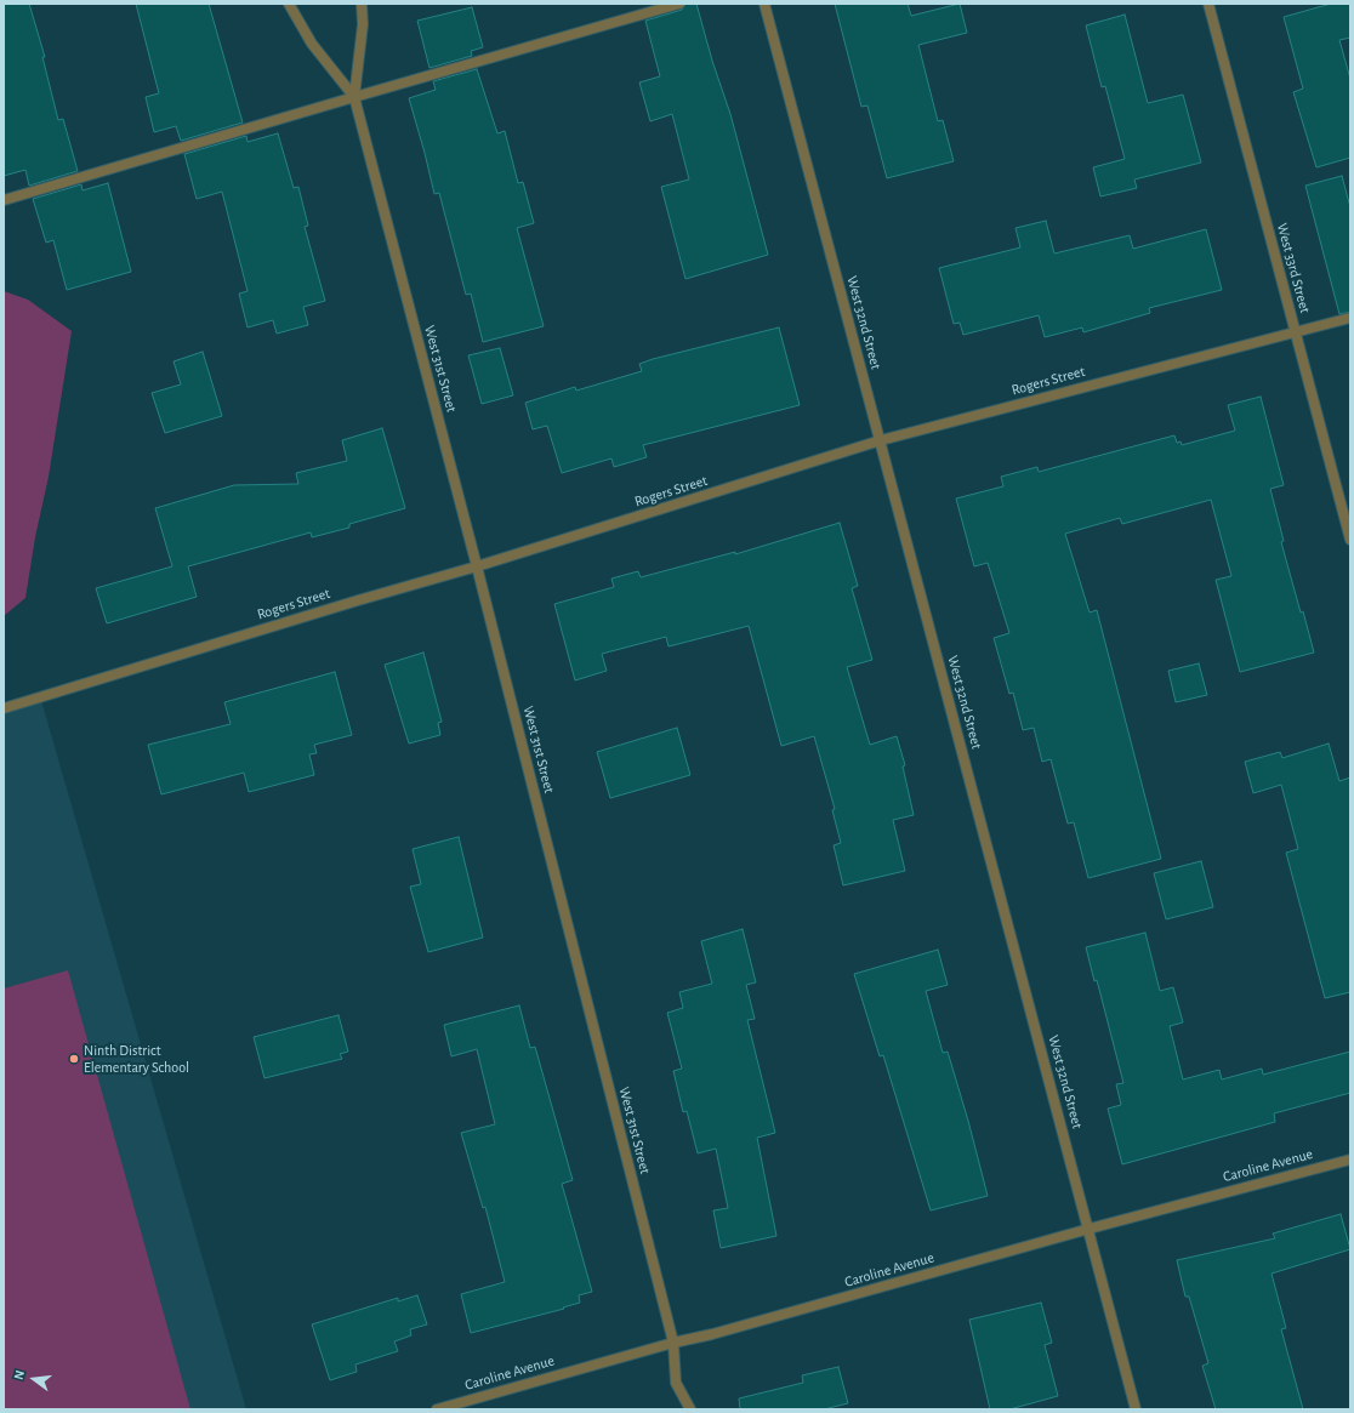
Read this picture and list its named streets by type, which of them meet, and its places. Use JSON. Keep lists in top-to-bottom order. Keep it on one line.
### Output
{"streets":{"street":["West 33rd Street","West 32nd Street","West 31st Street","Rogers Street","Caroline Avenue"]},"crossings":[["West 33rd Street","Rogers Street"],["West 32nd Street","Rogers Street"],["West 32nd Street","Caroline Avenue"],["West 31st Street","Rogers Street"],["West 31st Street","Caroline Avenue"]],"places":["Ninth District Elementary School"],"north":"left"}
